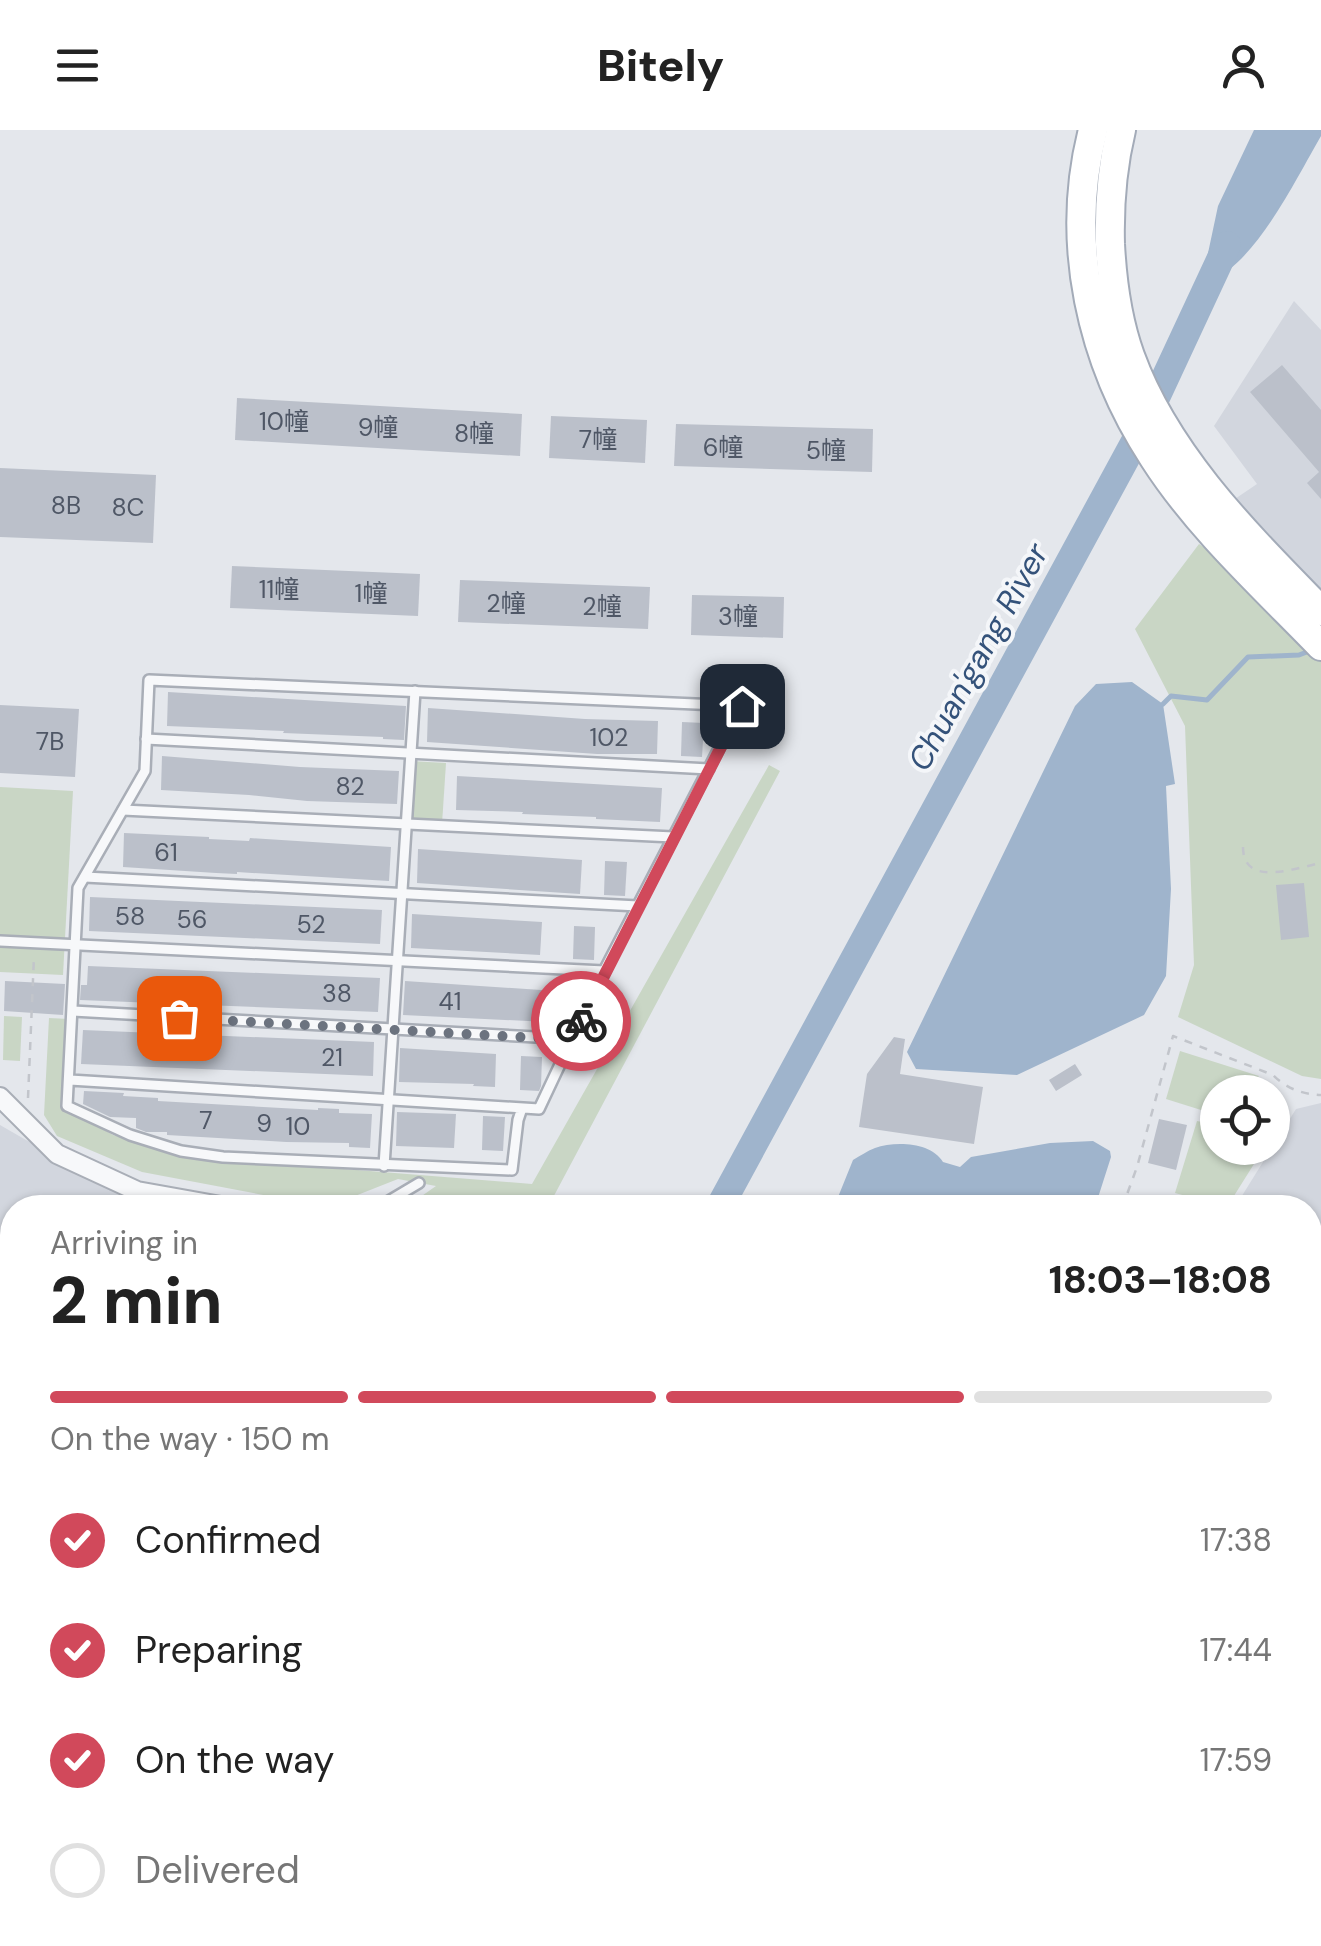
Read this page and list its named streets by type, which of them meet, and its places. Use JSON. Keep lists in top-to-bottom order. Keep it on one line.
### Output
{"water":["Chuan'gang River"],"house_numbers":["10幢","9幢","8幢","7幢","6幢","5幢","8B","8C","11幢","1幢","2幢","2幢","3幢","102","7B","82","61","58","56","52","38","41","21","7","9","10"],"page":{"header":"Bitely","heading":["2 min","Arriving in","18:03–18:08"],"bar":"On the way · 150 m","list":[["Confirmed","17:38"],["Preparing","17:44"],["On the way","17:59"],"Delivered"]}}
